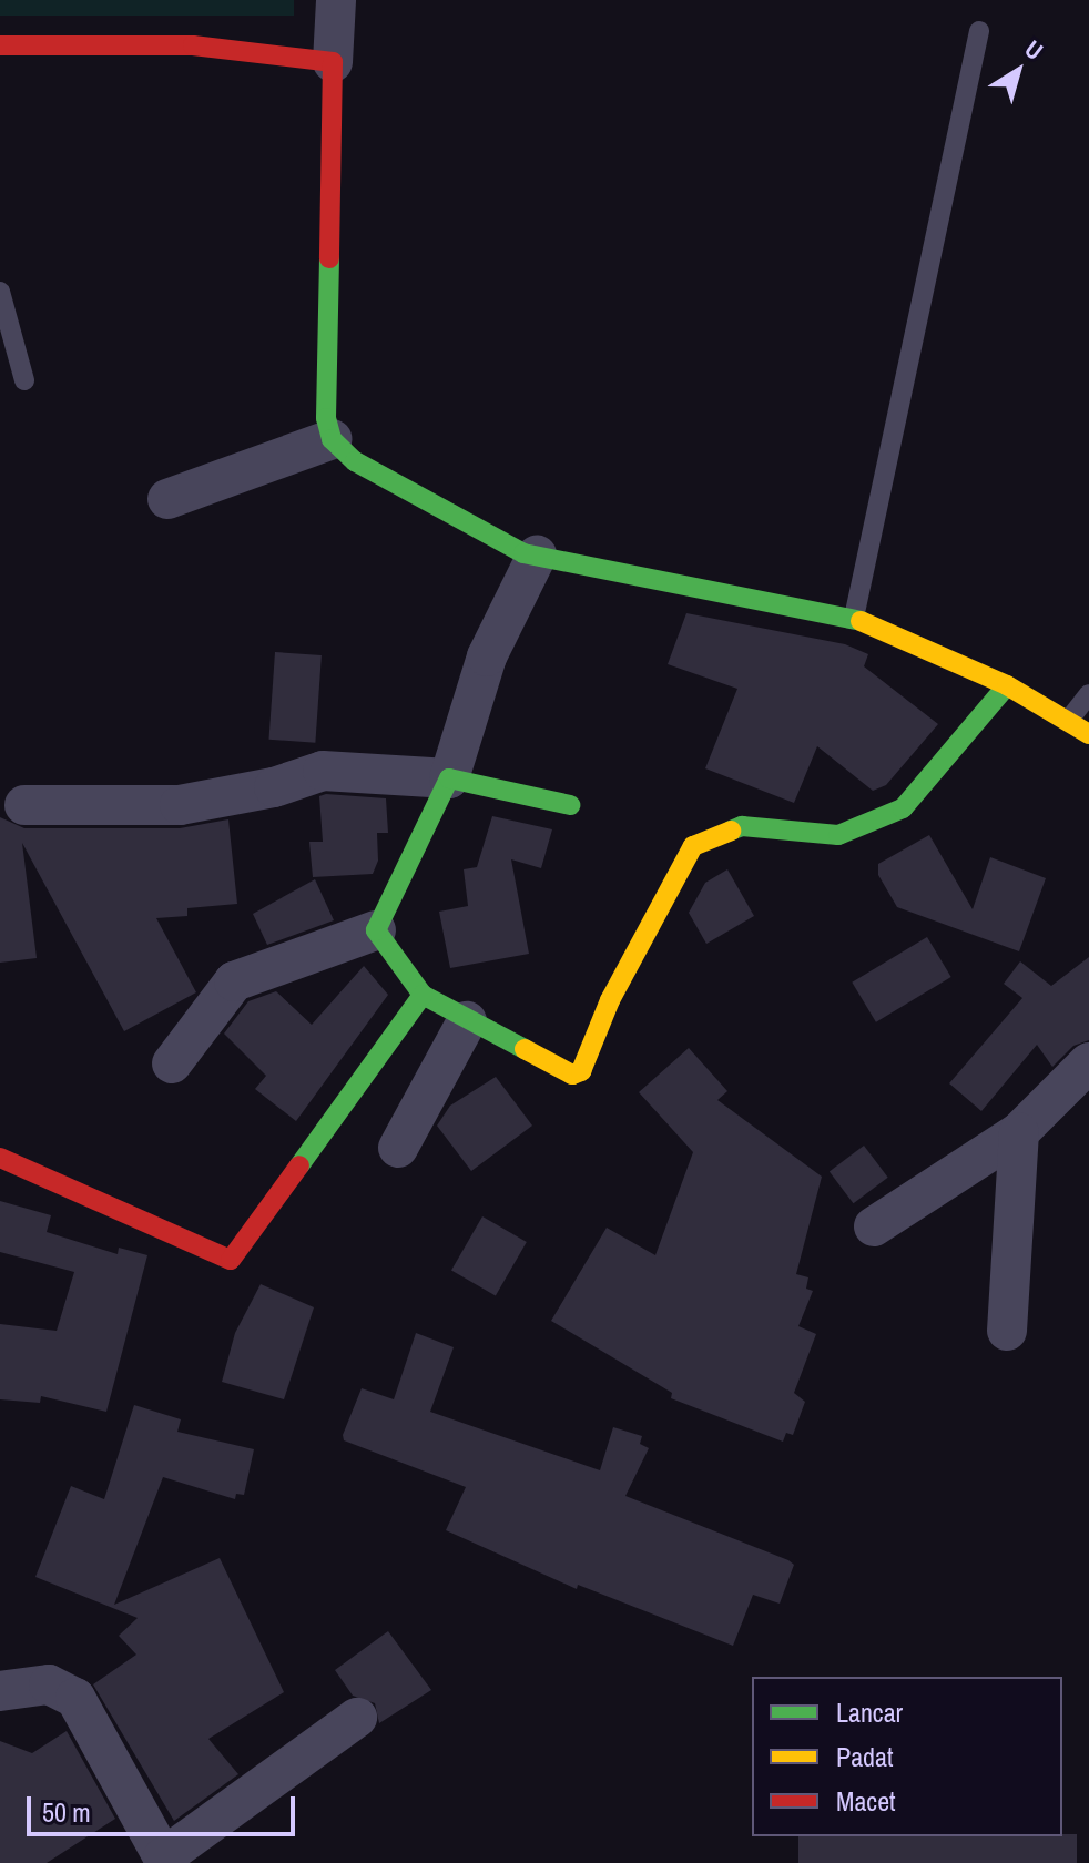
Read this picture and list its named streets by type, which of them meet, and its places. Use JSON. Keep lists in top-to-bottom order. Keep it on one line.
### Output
{"legend":["Lancar","Padat","Macet"],"scale_bar":"50 m","north":"top right"}
